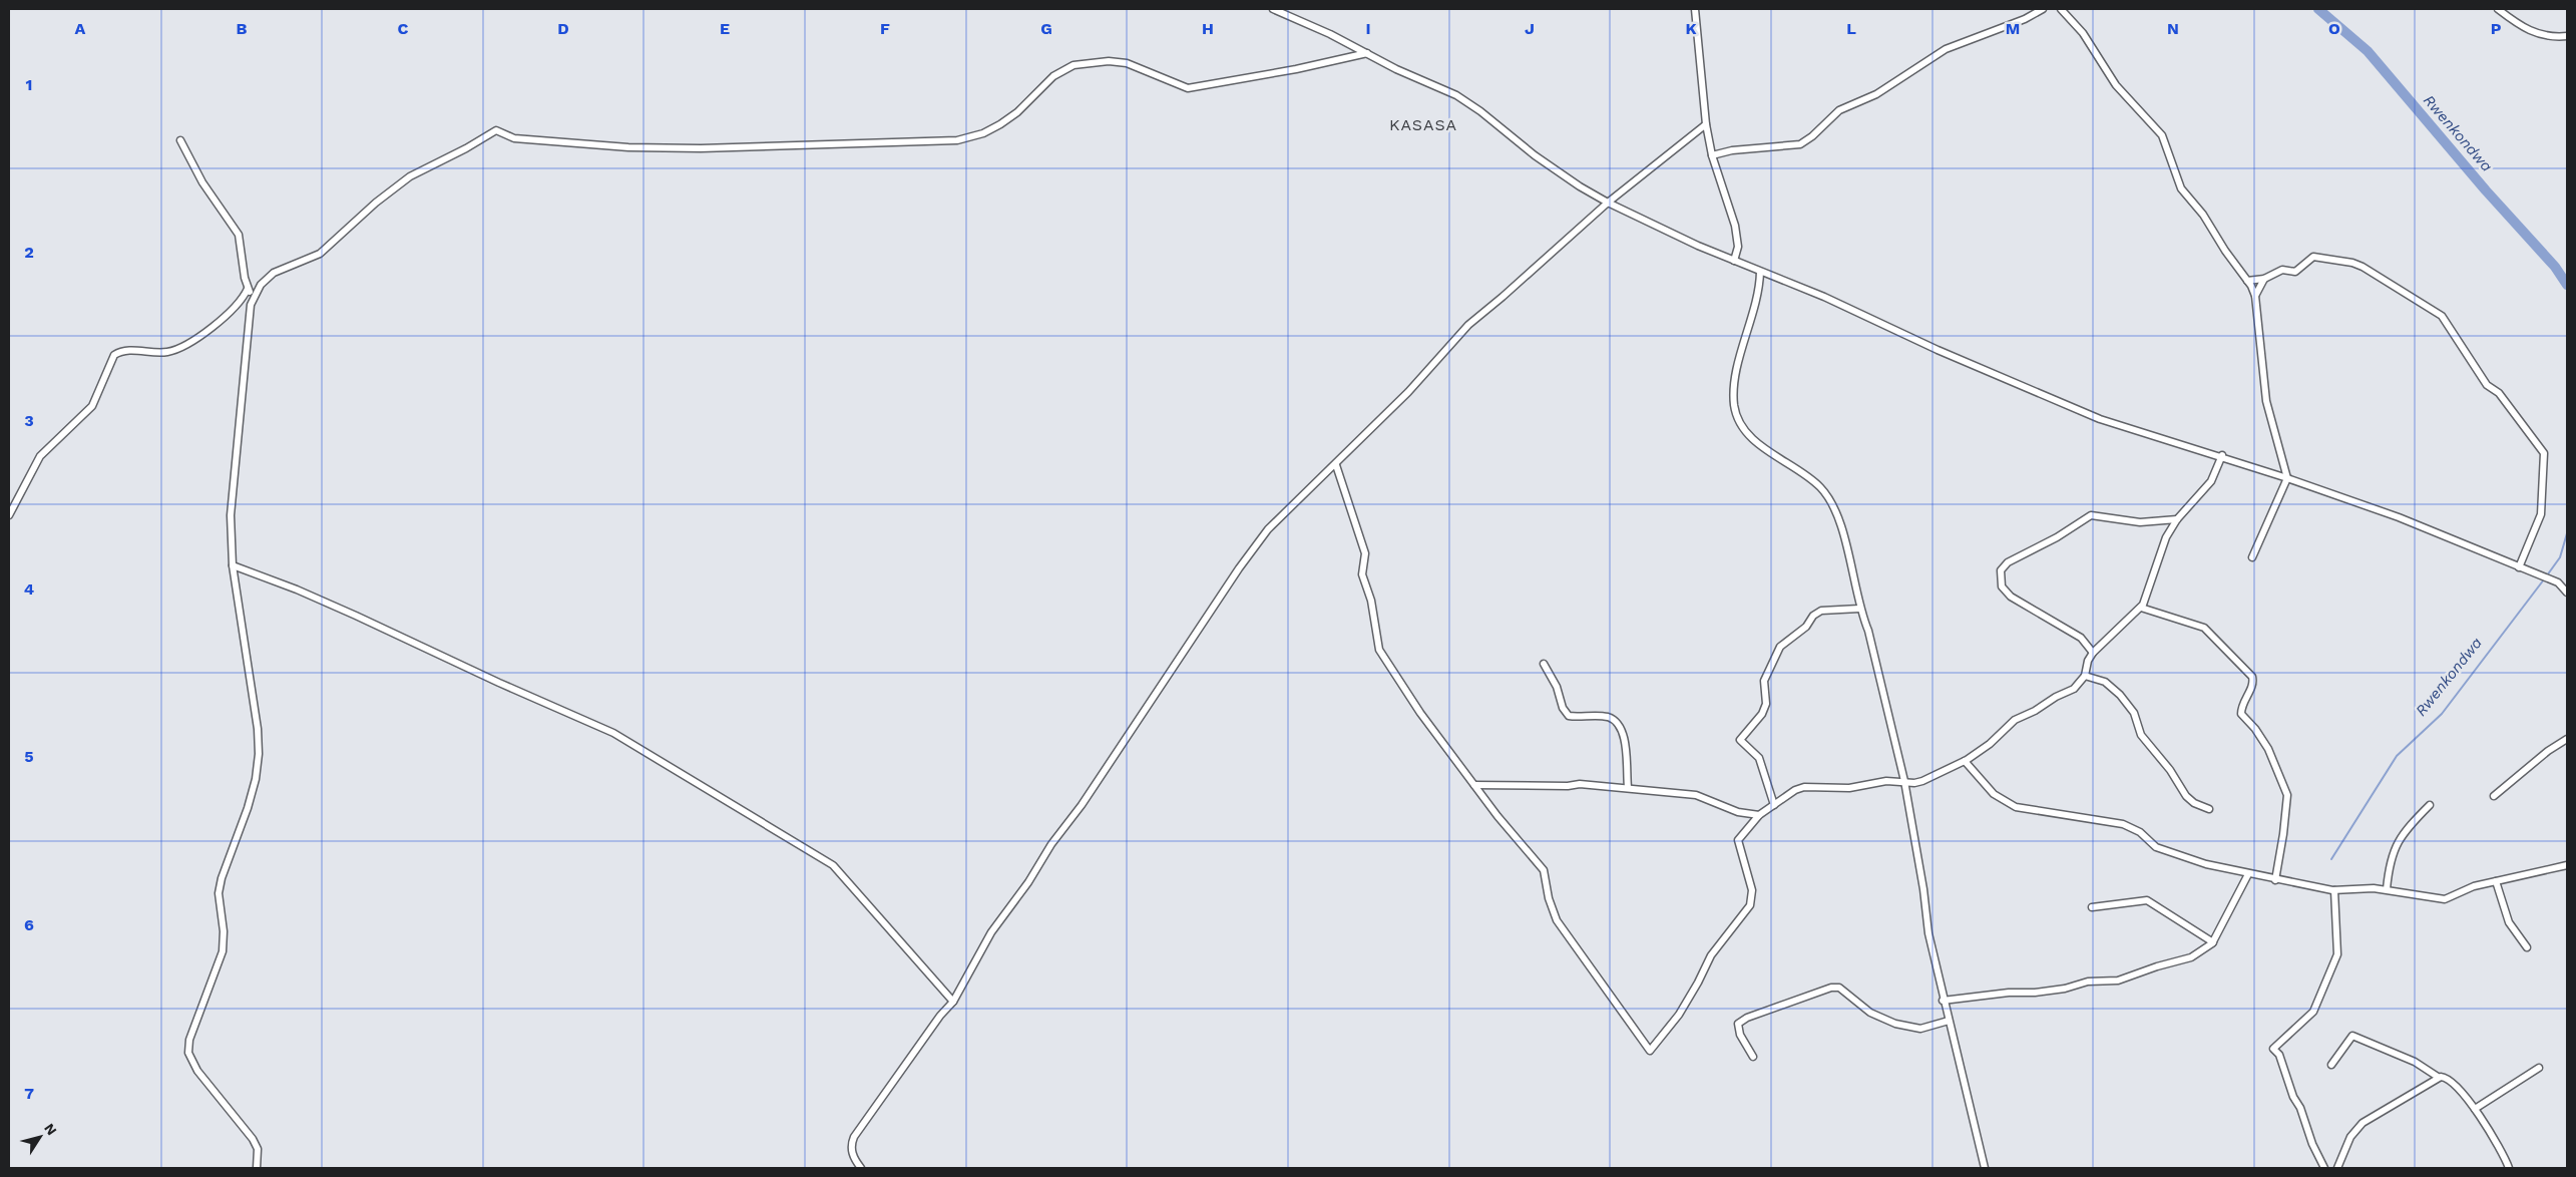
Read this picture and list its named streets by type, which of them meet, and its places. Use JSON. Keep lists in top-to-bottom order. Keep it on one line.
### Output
{"districts":["KASASA"],"water":["Rwenkondwa"],"north":"top right","grid":{"columns":["A","B","C","D","E","F","G","H","I","J","K","L","M","N","O","P"],"rows":["1","2","3","4","5","6","7"]}}
